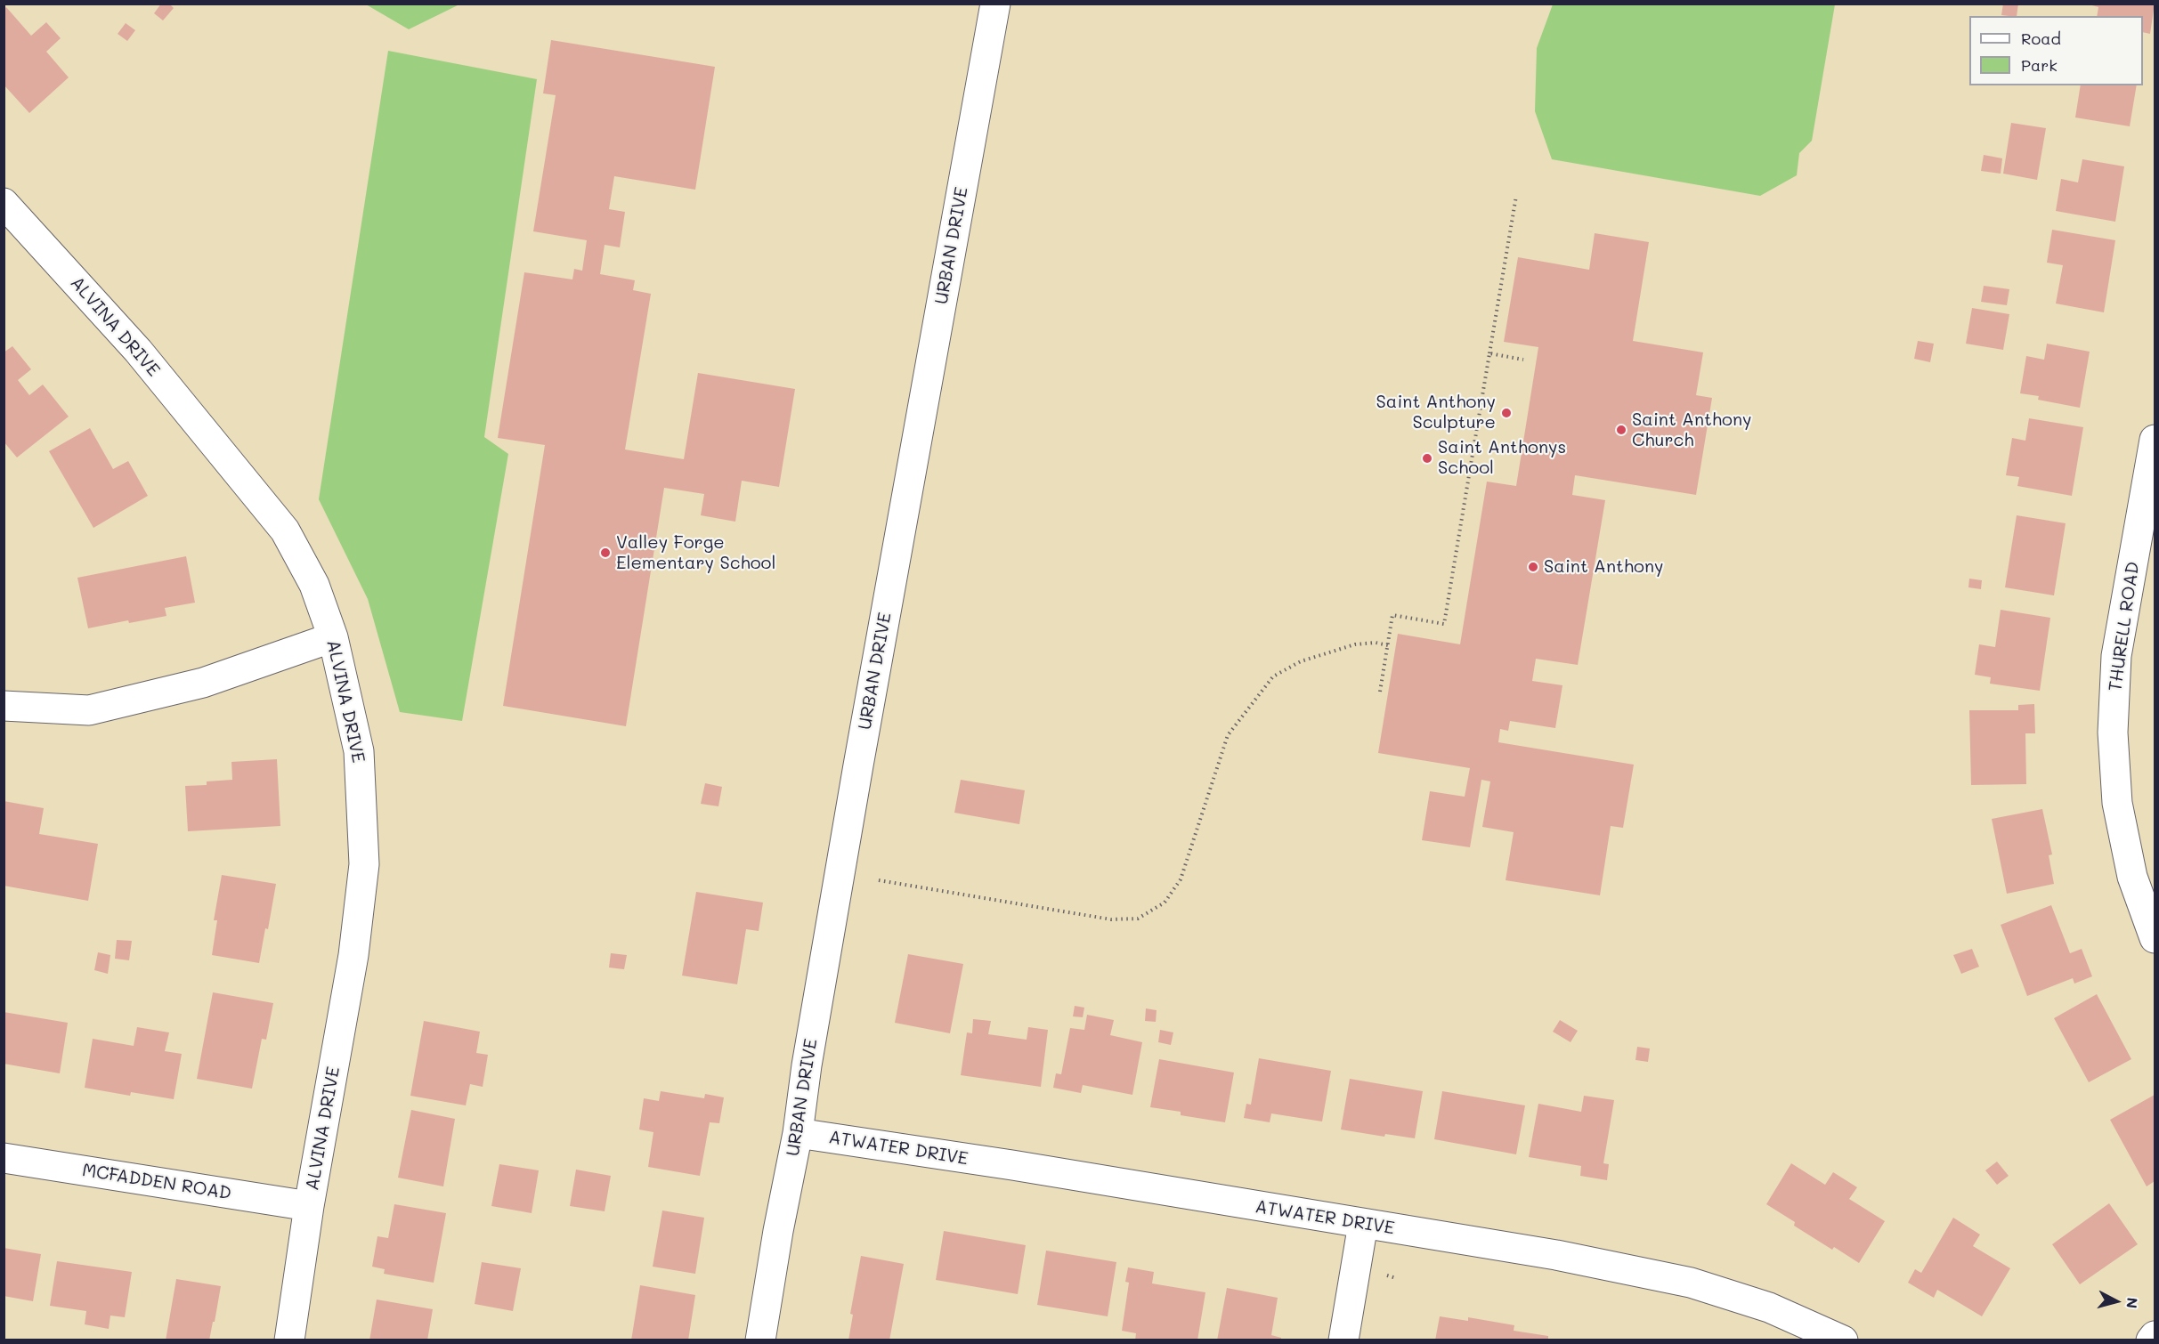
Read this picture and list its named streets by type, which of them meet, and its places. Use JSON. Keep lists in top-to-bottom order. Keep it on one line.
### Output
{"streets":{"street":["URBAN DRIVE","ALVINA DRIVE","THURELL ROAD","ATWATER DRIVE","MCFADDEN ROAD"]},"crossings":[["URBAN DRIVE","ATWATER DRIVE"],["ALVINA DRIVE","MCFADDEN ROAD"]],"places":["Saint Anthony Sculpture","Saint Anthony Church","Saint Anthonys School","Valley Forge Elementary School","Saint Anthony"],"legend":["Road","Park"],"north":"right"}
